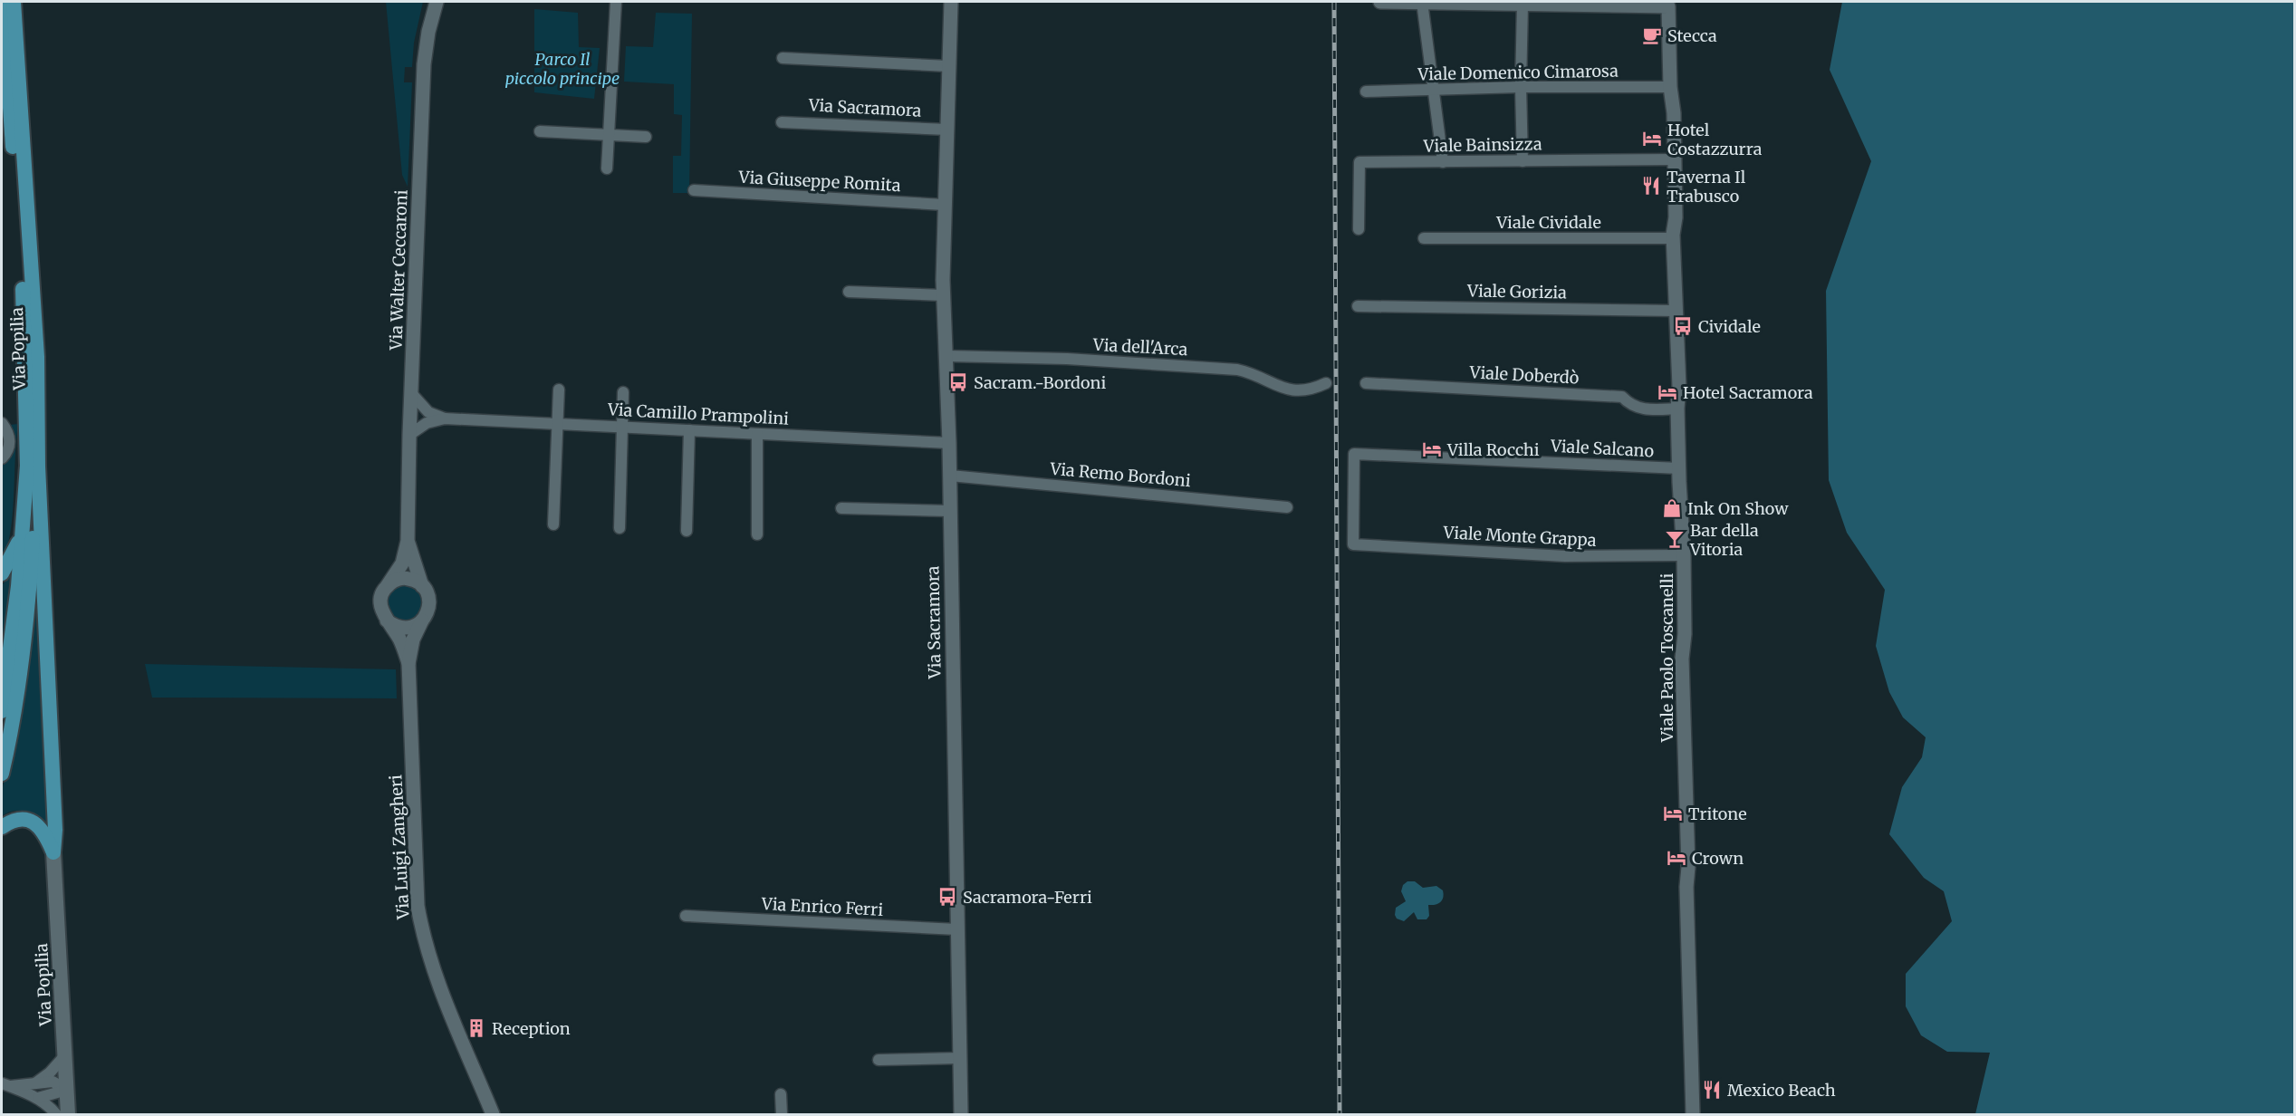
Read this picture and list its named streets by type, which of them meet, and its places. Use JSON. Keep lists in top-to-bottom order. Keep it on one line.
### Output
{"streets":{"main road":["Via Popilia"],"street":["Viale Domenico Cimarosa","Via Sacramora","Viale Bainsizza","Via Giuseppe Romita","Viale Cividale","Via Walter Ceccaroni","Viale Gorizia","Via dell'Arca","Viale Doberdò","Via Camillo Prampolini","Viale Salcano","Via Remo Bordoni","Viale Monte Grappa","Viale Paolo Toscanelli","Via Luigi Zangheri","Via Enrico Ferri"]},"crossings":[["Viale Domenico Cimarosa","Viale Paolo Toscanelli"],["Via Sacramora","Via Giuseppe Romita"],["Via Sacramora","Via dell'Arca"],["Via Sacramora","Via Camillo Prampolini"],["Via Sacramora","Via Remo Bordoni"],["Via Sacramora","Via Enrico Ferri"],["Viale Bainsizza","Viale Paolo Toscanelli"],["Viale Cividale","Viale Paolo Toscanelli"],["Via Walter Ceccaroni","Via Camillo Prampolini"],["Via Walter Ceccaroni","Via Luigi Zangheri"],["Viale Gorizia","Viale Paolo Toscanelli"],["Viale Doberdò","Viale Paolo Toscanelli"],["Viale Salcano","Viale Monte Grappa"],["Viale Salcano","Viale Paolo Toscanelli"],["Viale Monte Grappa","Viale Paolo Toscanelli"]],"parks":["Parco Il piccolo principe"],"places":{"cafe":["Stecca"],"hotel":["Hotel Costazzurra","Hotel Sacramora","Villa Rocchi","Tritone","Crown"],"restaurant":["Taverna Il Trabusco","Mexico Beach"],"bus stop":["Cividale","Sacram.-Bordoni","Sacramora-Ferri"],"shop":["Ink On Show"],"bar":["Bar della Vitoria"],"building":["Reception"]}}
